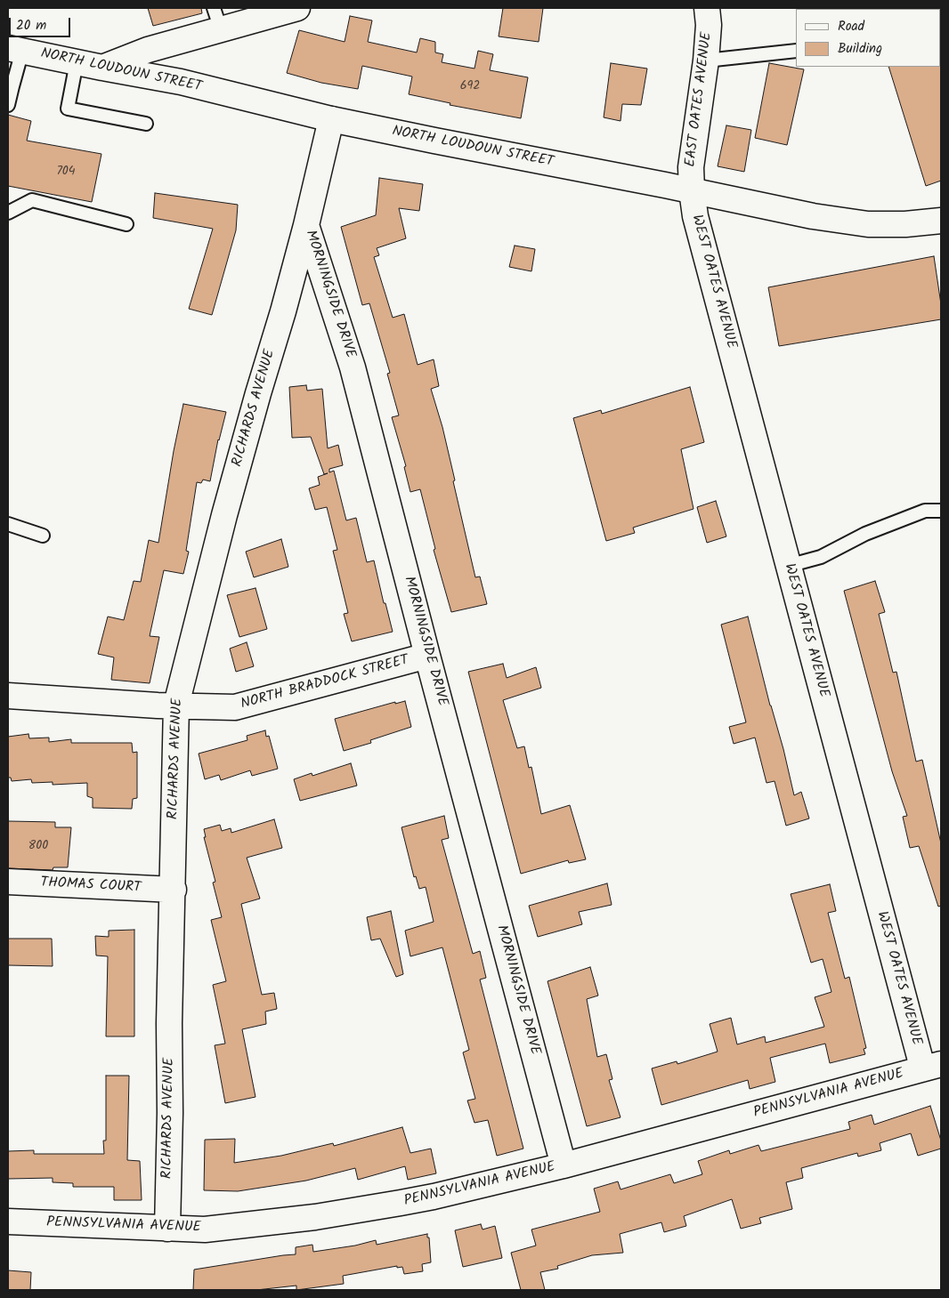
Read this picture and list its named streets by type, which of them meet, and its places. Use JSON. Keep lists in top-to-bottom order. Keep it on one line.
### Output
{"streets":{"street":["NORTH LOUDOUN STREET","EAST OATES AVENUE","WEST OATES AVENUE","MORNINGSIDE DRIVE","RICHARDS AVENUE","NORTH BRADDOCK STREET","THOMAS COURT","PENNSYLVANIA AVENUE"]},"crossings":[["NORTH LOUDOUN STREET","EAST OATES AVENUE"],["NORTH LOUDOUN STREET","WEST OATES AVENUE"],["NORTH LOUDOUN STREET","MORNINGSIDE DRIVE"],["EAST OATES AVENUE","WEST OATES AVENUE"],["WEST OATES AVENUE","PENNSYLVANIA AVENUE"],["MORNINGSIDE DRIVE","RICHARDS AVENUE"],["MORNINGSIDE DRIVE","NORTH BRADDOCK STREET"],["MORNINGSIDE DRIVE","PENNSYLVANIA AVENUE"],["RICHARDS AVENUE","NORTH BRADDOCK STREET"],["RICHARDS AVENUE","THOMAS COURT"],["RICHARDS AVENUE","PENNSYLVANIA AVENUE"]],"house_numbers":["692","704","800"],"legend":["Road","Building"],"scale_bar":"20 m"}
